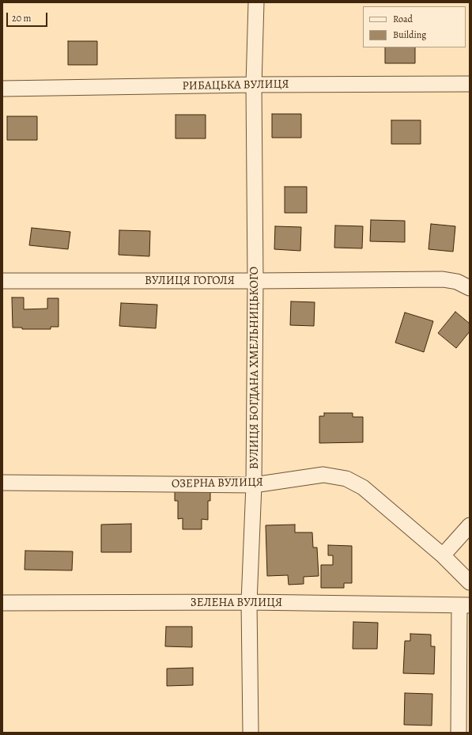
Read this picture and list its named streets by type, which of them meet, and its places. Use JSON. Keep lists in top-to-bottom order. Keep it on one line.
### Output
{"streets":{"street":["РИБАЦЬКА ВУЛИЦЯ","ВУЛИЦЯ ГОГОЛЯ","ВУЛИЦЯ БОГДАНА ХМЕЛЬНИЦЬКОГО","ОЗЕРНА ВУЛИЦЯ","ЗЕЛЕНА ВУЛИЦЯ"]},"crossings":[["РИБАЦЬКА ВУЛИЦЯ","ВУЛИЦЯ БОГДАНА ХМЕЛЬНИЦЬКОГО"],["ВУЛИЦЯ ГОГОЛЯ","ВУЛИЦЯ БОГДАНА ХМЕЛЬНИЦЬКОГО"],["ВУЛИЦЯ БОГДАНА ХМЕЛЬНИЦЬКОГО","ОЗЕРНА ВУЛИЦЯ"],["ВУЛИЦЯ БОГДАНА ХМЕЛЬНИЦЬКОГО","ЗЕЛЕНА ВУЛИЦЯ"]],"legend":["Road","Building"],"scale_bar":"20 m"}
